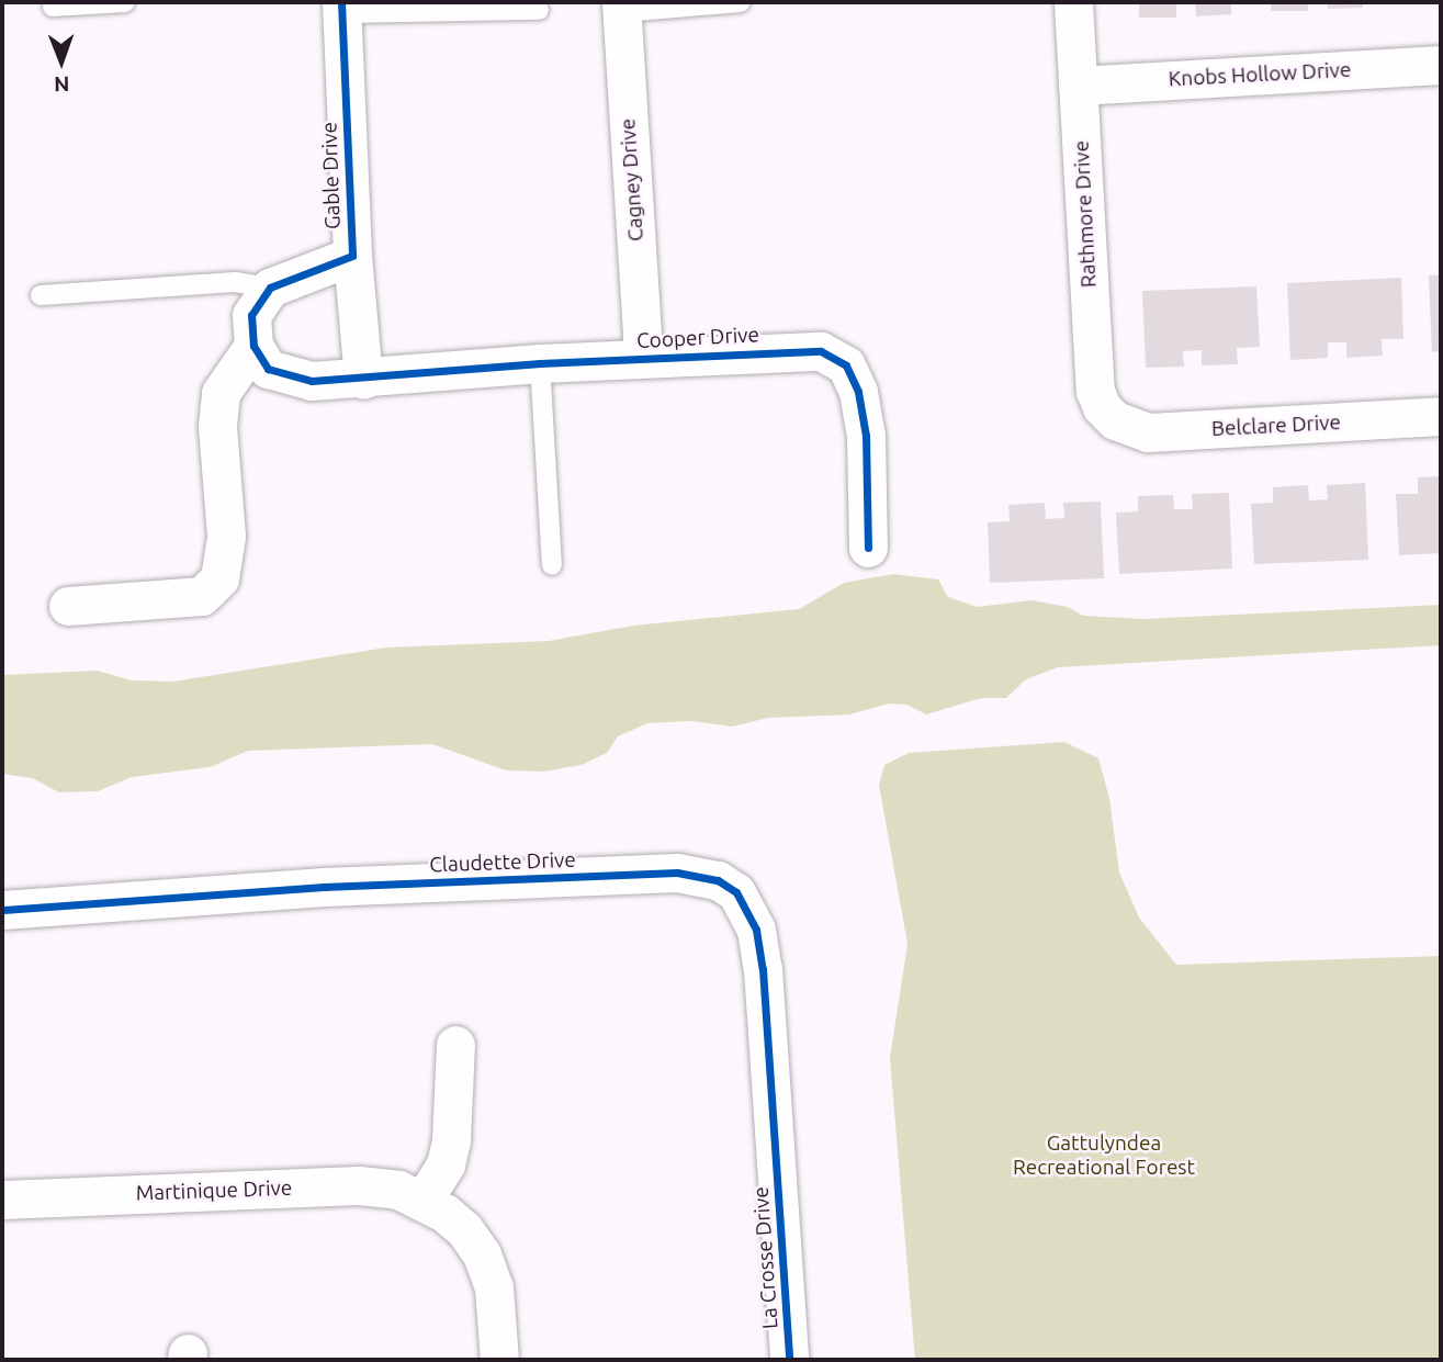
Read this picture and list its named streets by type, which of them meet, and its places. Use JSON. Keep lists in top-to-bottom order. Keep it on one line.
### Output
{"streets":{"street":["Knobs Hollow Drive","Gable Drive","Cagney Drive","Rathmore Drive","Cooper Drive","Belclare Drive","Claudette Drive","Martinique Drive","La Crosse Drive"]},"crossings":[["Knobs Hollow Drive","Rathmore Drive"],["Gable Drive","Cooper Drive"],["Cagney Drive","Cooper Drive"],["Rathmore Drive","Belclare Drive"],["Claudette Drive","La Crosse Drive"]],"parks":["Gattulyndea Recreational Forest"],"north":"bottom"}
